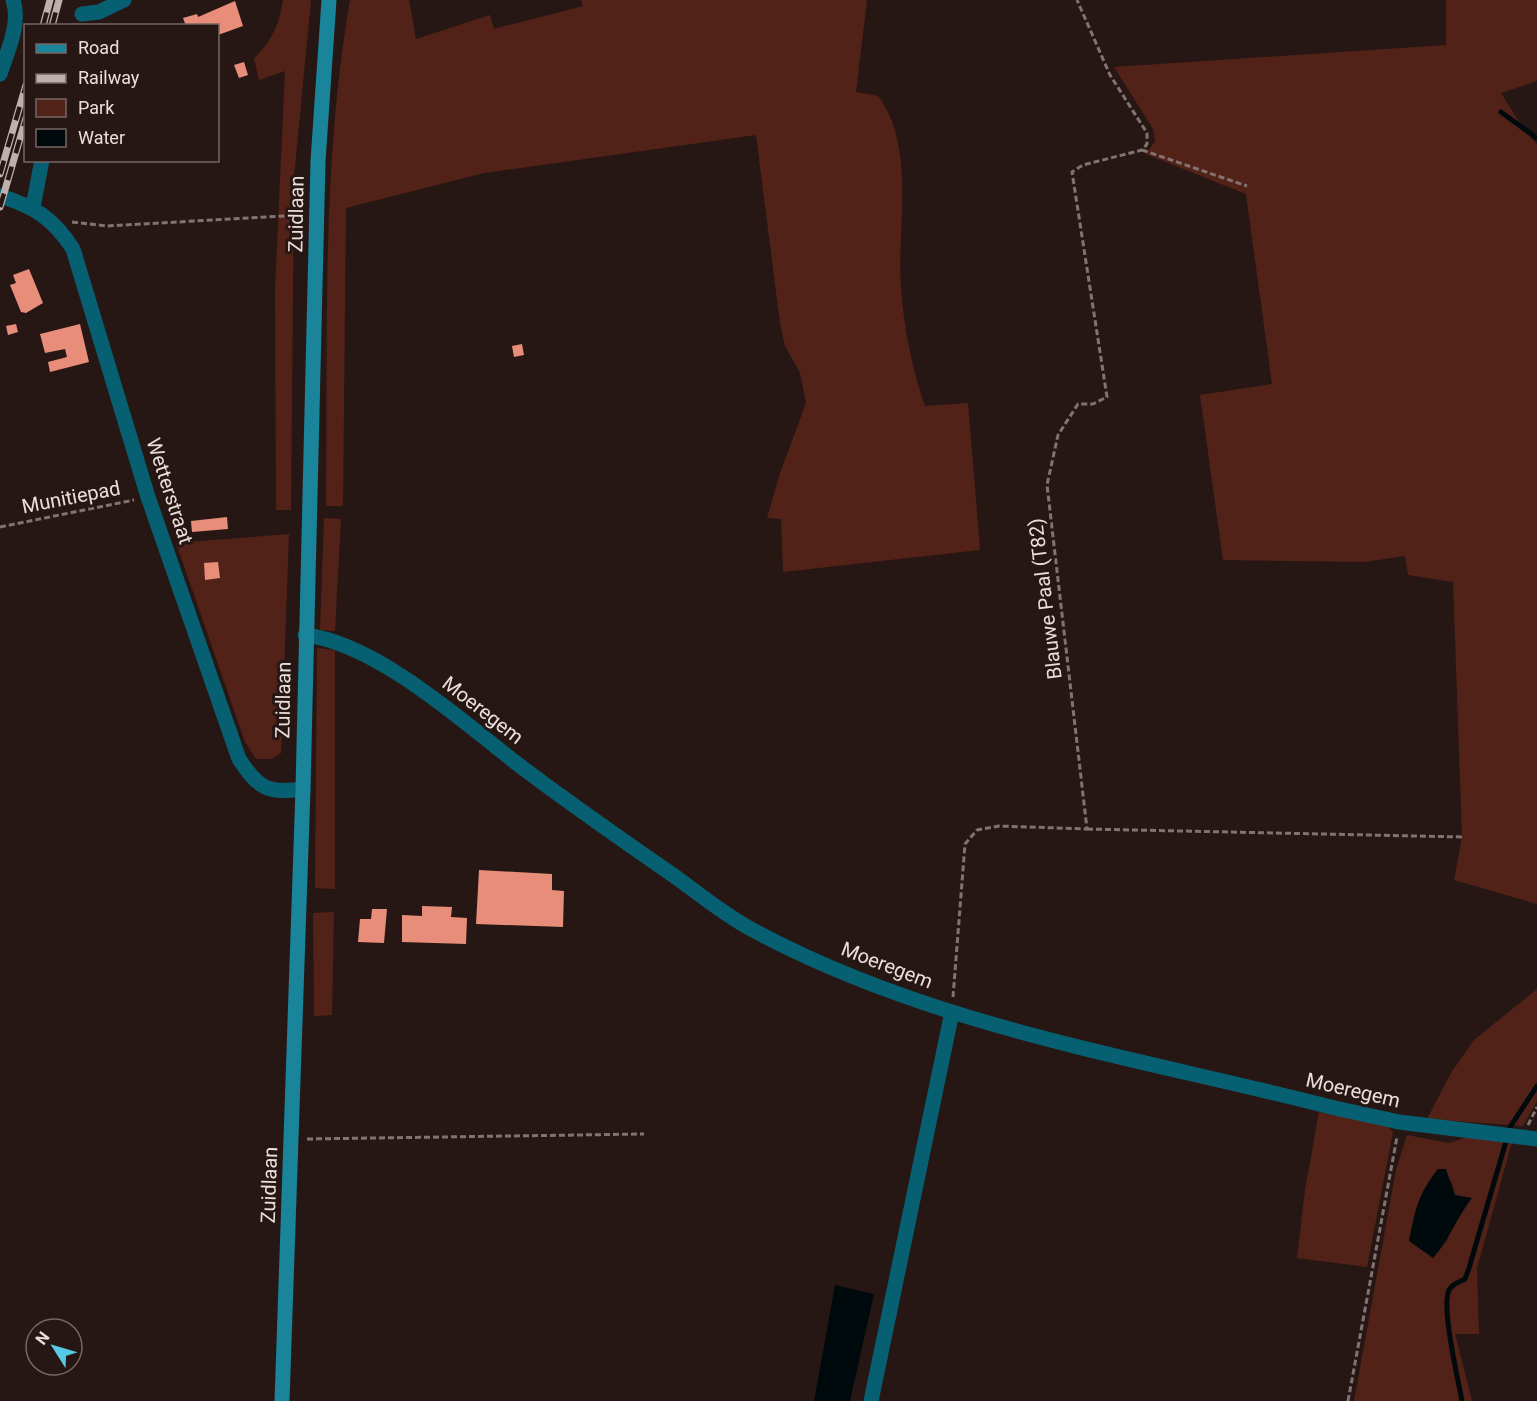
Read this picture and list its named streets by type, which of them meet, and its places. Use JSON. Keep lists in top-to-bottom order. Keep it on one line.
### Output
{"streets":{"main road":["Zuidlaan"],"street":["Wetterstraat","Moeregem"],"path":["Munitiepad","Blauwe Paal (T82)"]},"crossings":[["Zuidlaan","Wetterstraat"],["Zuidlaan","Moeregem"],["Wetterstraat","Munitiepad"]],"legend":["Road","Railway","Park","Water"],"north":"top left"}
